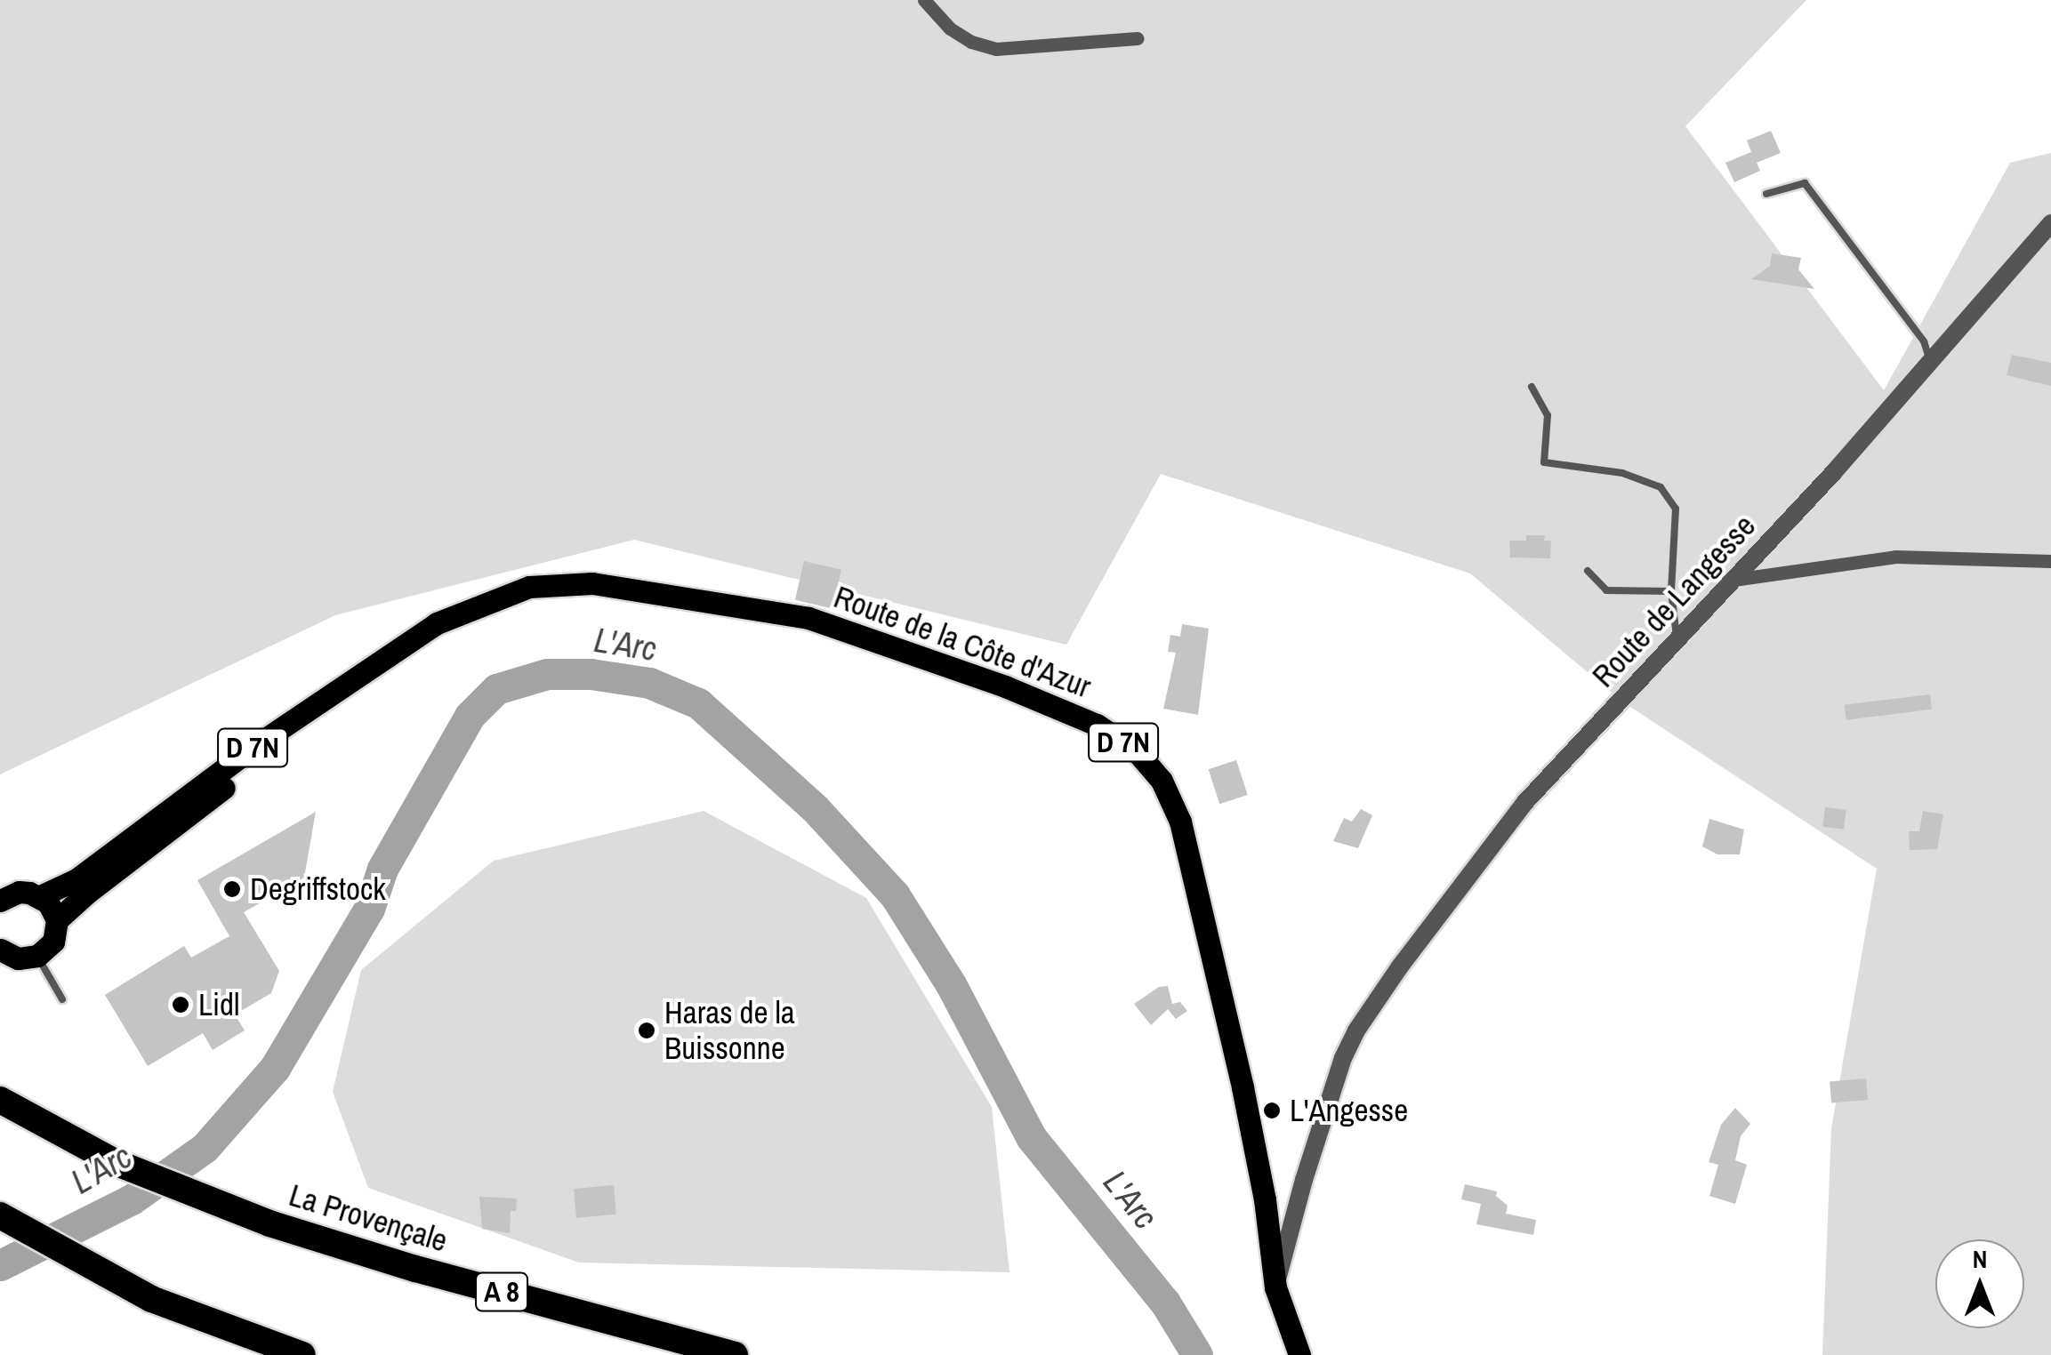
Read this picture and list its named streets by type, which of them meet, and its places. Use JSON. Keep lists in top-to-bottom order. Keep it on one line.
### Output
{"streets":{"highway":["La Provençale","A 8"],"main road":["Route de la Côte d'Azur","D 7N"],"street":["Route de Langesse"]},"crossings":[["Route de Langesse","Route de la Côte d'Azur"],["Route de la Côte d'Azur","D 7N"]],"water":["L'Arc"],"places":["Degriffstock","Lidl","Haras de la Buissonne","L'Angesse"],"north":"top"}
